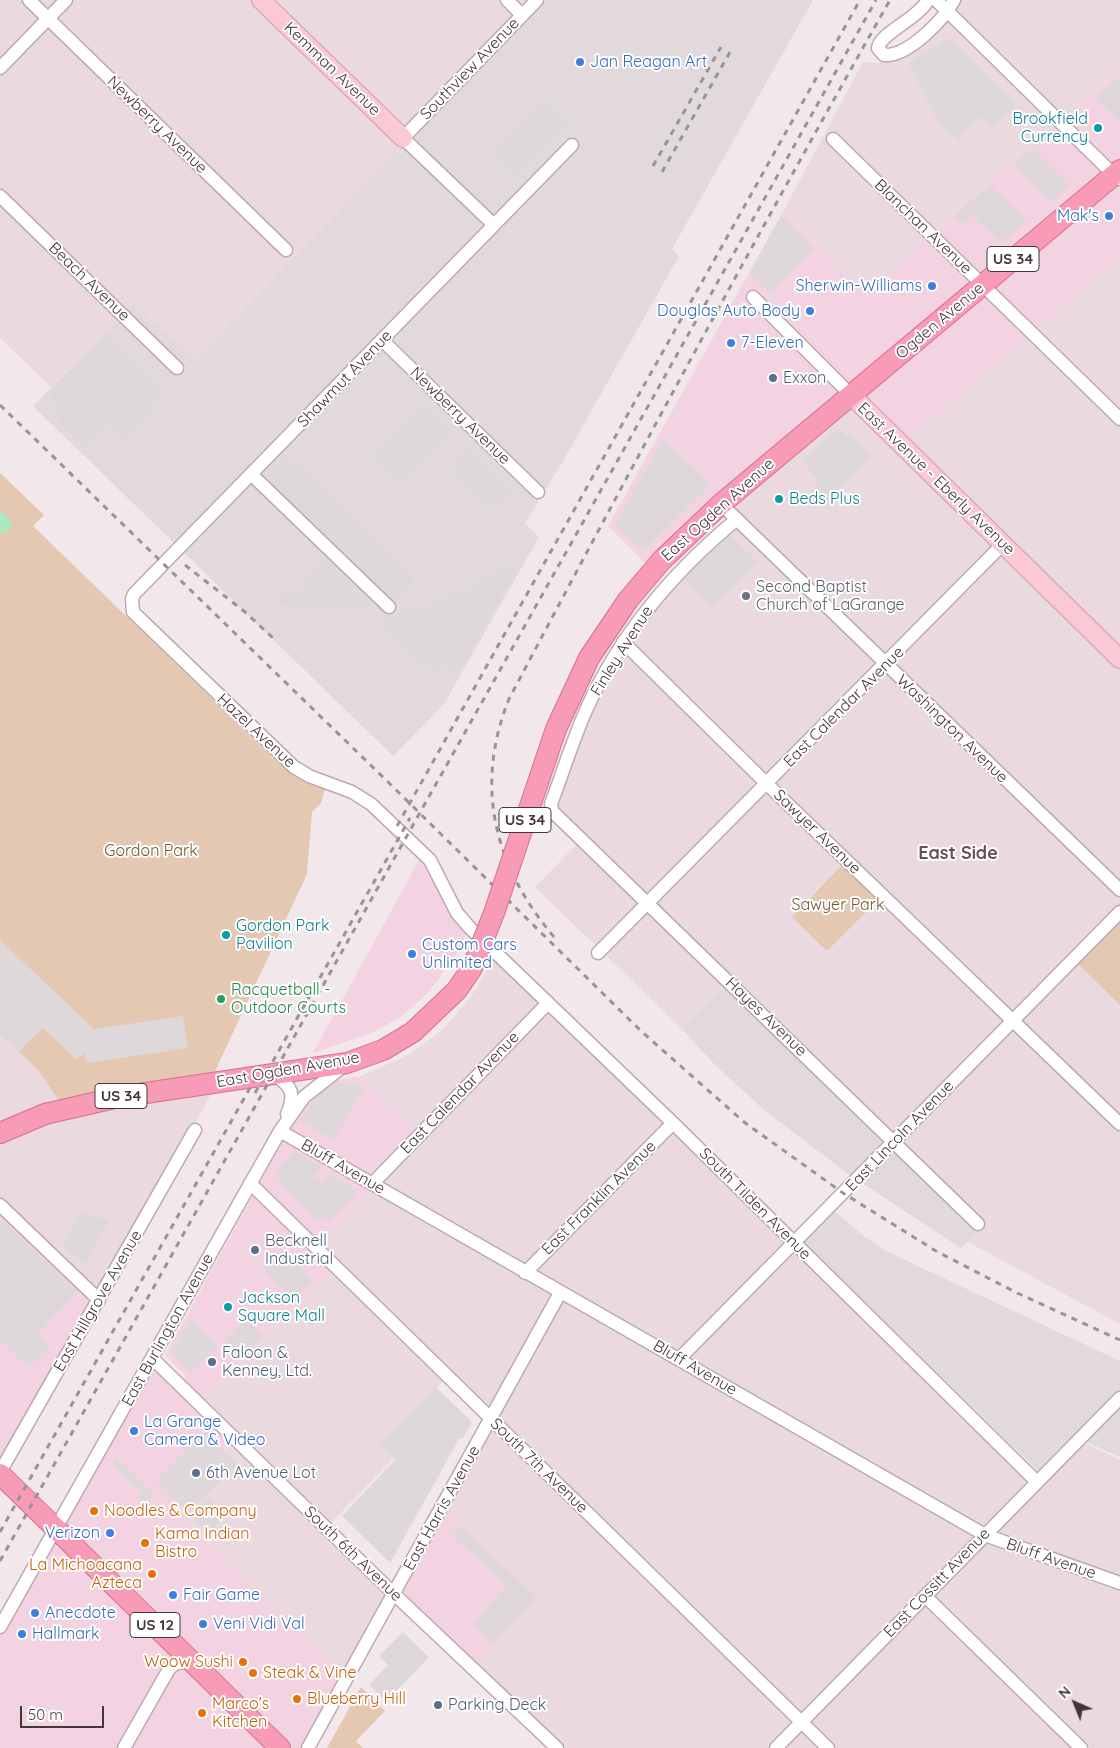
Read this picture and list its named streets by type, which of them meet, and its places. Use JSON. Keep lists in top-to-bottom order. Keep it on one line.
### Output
{"streets":{"main road":["Kemman Avenue","US 34","Ogden Avenue","East Avenue - Eberly Avenue","East Ogden Avenue","US 12"],"street":["Southview Avenue","Newberry Avenue","Blanchan Avenue","Beach Avenue","Shawmut Avenue","Finley Avenue","East Calendar Avenue","Washington Avenue","Hazel Avenue","Sawyer Avenue","Hayes Avenue","East Lincoln Avenue","Bluff Avenue","East Franklin Avenue","South Tilden Avenue","East Hillgrove Avenue","East Burlington Avenue","South 7th Avenue","East Harris Avenue","South 6th Avenue","East Cossitt Avenue"]},"crossings":[["Kemman Avenue","Southview Avenue"],["Newberry Avenue","Shawmut Avenue"],["Blanchan Avenue","Ogden Avenue"],["Ogden Avenue","East Avenue - Eberly Avenue"],["Ogden Avenue","East Ogden Avenue"],["Shawmut Avenue","Hazel Avenue"],["East Avenue - Eberly Avenue","East Ogden Avenue"],["East Avenue - Eberly Avenue","East Calendar Avenue"],["East Ogden Avenue","Washington Avenue"],["East Ogden Avenue","East Burlington Avenue"],["Finley Avenue","Washington Avenue"],["Finley Avenue","Sawyer Avenue"],["Finley Avenue","Hayes Avenue"],["East Calendar Avenue","Washington Avenue"],["East Calendar Avenue","Sawyer Avenue"],["East Calendar Avenue","Hayes Avenue"],["East Calendar Avenue","Bluff Avenue"],["East Calendar Avenue","South Tilden Avenue"],["Hazel Avenue","South Tilden Avenue"],["Sawyer Avenue","East Lincoln Avenue"],["Hayes Avenue","East Lincoln Avenue"],["East Lincoln Avenue","Bluff Avenue"],["East Lincoln Avenue","South Tilden Avenue"],["Bluff Avenue","East Franklin Avenue"],["Bluff Avenue","East Burlington Avenue"],["Bluff Avenue","East Harris Avenue"],["Bluff Avenue","East Cossitt Avenue"],["East Franklin Avenue","South Tilden Avenue"],["South Tilden Avenue","East Cossitt Avenue"],["East Hillgrove Avenue","US 12"],["East Burlington Avenue","South 7th Avenue"],["East Burlington Avenue","South 6th Avenue"],["East Burlington Avenue","US 12"],["South 7th Avenue","East Harris Avenue"],["South 7th Avenue","East Cossitt Avenue"],["East Harris Avenue","South 6th Avenue"]],"districts":["East Side"],"parks":["Gordon Park","Sawyer Park"],"places":["Jan Reagan Art","Brookfield Currency","Mak's","Sherwin-Williams","Douglas Auto Body","7-Eleven","Exxon","Beds Plus","Second Baptist Church of LaGrange","Gordon Park Pavilion","Custom Cars Unlimited","Racquetball - Outdoor Courts","Becknell Industrial","Jackson Square Mall","Faloon & Kenney, Ltd.","La Grange Camera & Video","6th Avenue Lot","Noodles & Company","Verizon","Kama Indian Bistro","La Michoacana Azteca","Fair Game","Anecdote","Veni Vidi Val","Hallmark","Woow Sushi","Steak & Vine","Blueberry Hill","Parking Deck","Marco's Kitchen"],"scale_bar":"50 m","north":"top left"}
